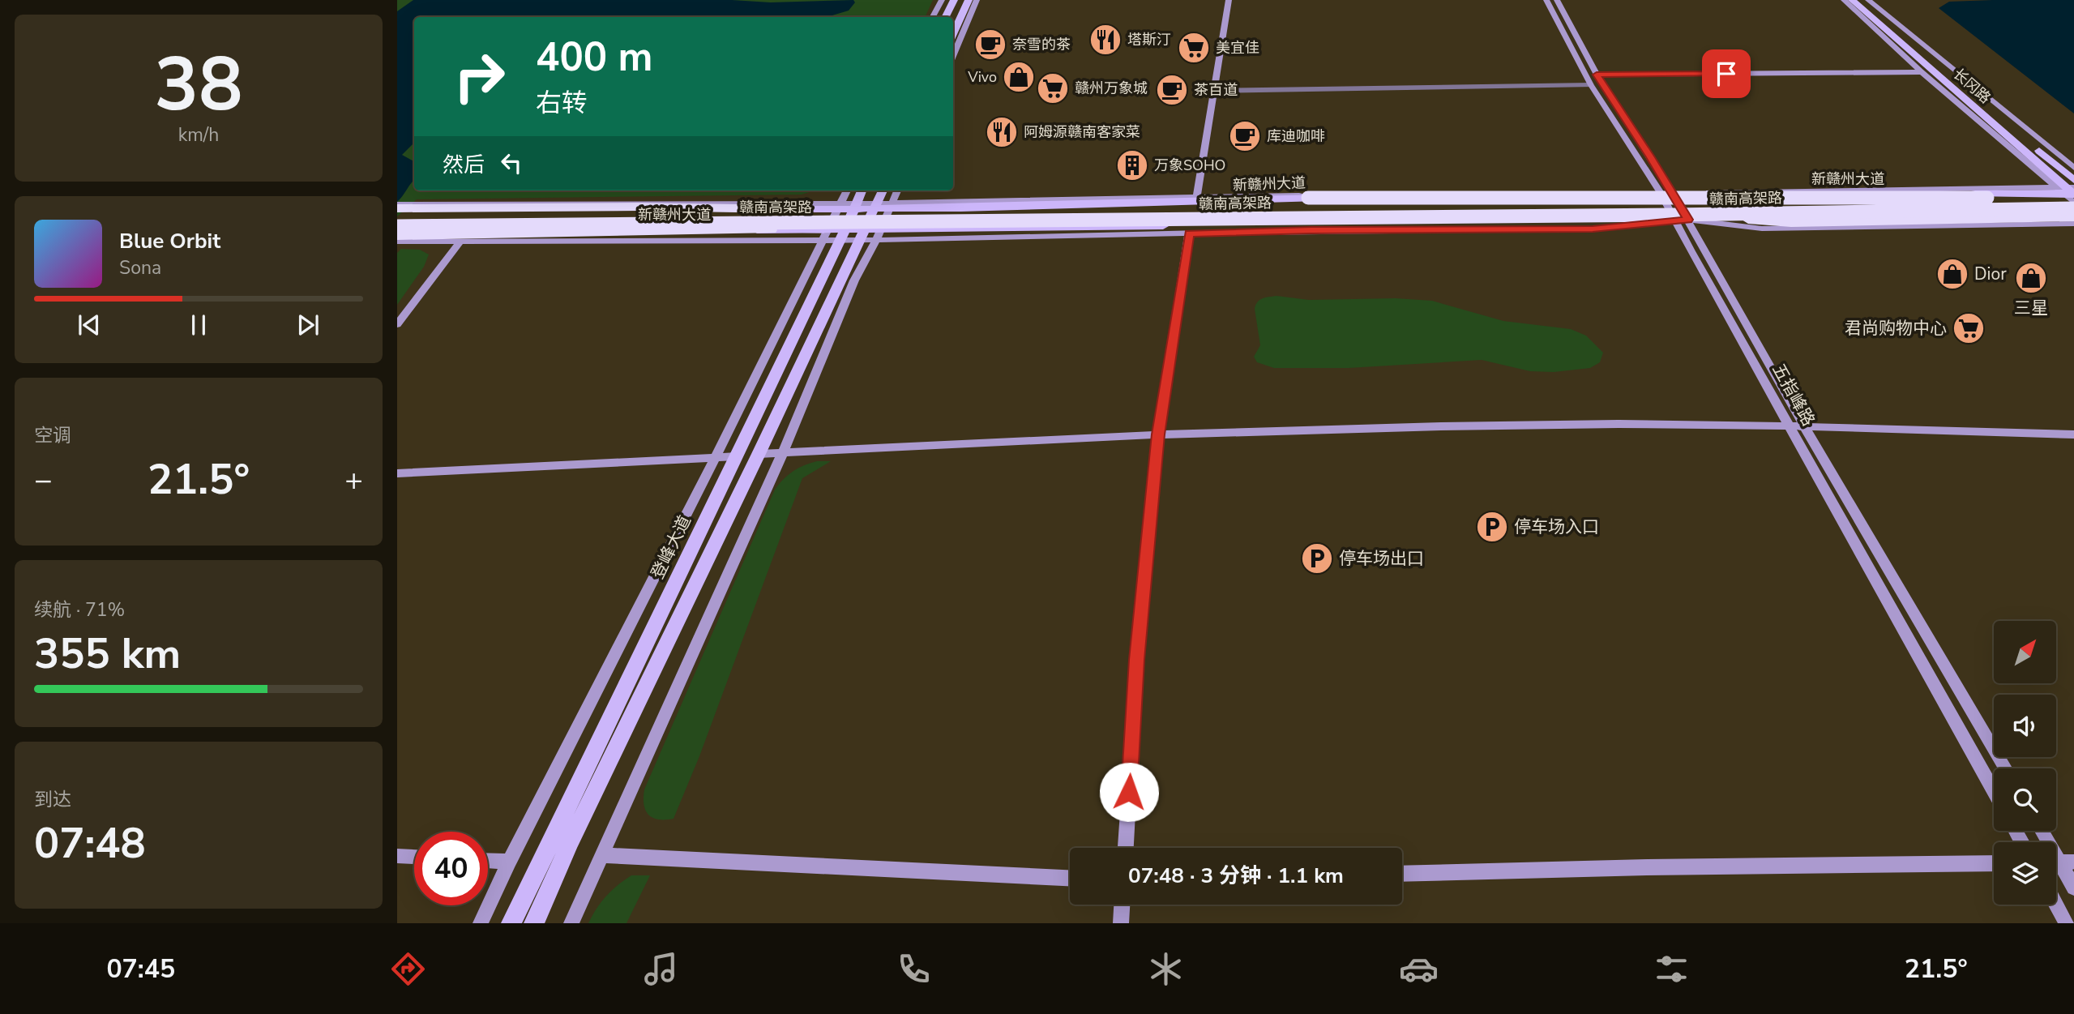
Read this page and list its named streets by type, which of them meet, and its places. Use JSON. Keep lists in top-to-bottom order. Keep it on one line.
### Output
{"streets":{"highway":["赣南高架路"],"main road":["长冈路","新赣州大道","登峰大道"],"street":["五指峰路"]},"crossings":[["长冈路","新赣州大道"],["长冈路","赣南高架路"],["新赣州大道","赣南高架路"],["新赣州大道","五指峰路"],["新赣州大道","登峰大道"]],"places":{"restaurant":["塔斯汀","阿姆源赣南客家菜"],"cafe":["奈雪的茶","茶百道","库迪咖啡"],"supermarket":["美宜佳","赣州万象城","君尚购物中心"],"shop":["Vivo","Dior","三星"],"building":["万象SOHO"],"parking":["停车场入口","停车场出口"]},"north":"top right","page":{"tile":[["38","km/h"],"空调",["续航 · 71%","355 km"],["到达","07:48"]],"turn":["400 m","右转"],"then":"然后","song":["Blue Orbit","Sona"],"heat":["−","21.5°","+"],"limit":"40","trip":"07:48 · 3 分钟 · 1.1 km","tabs":["07:45","21.5°"]}}
